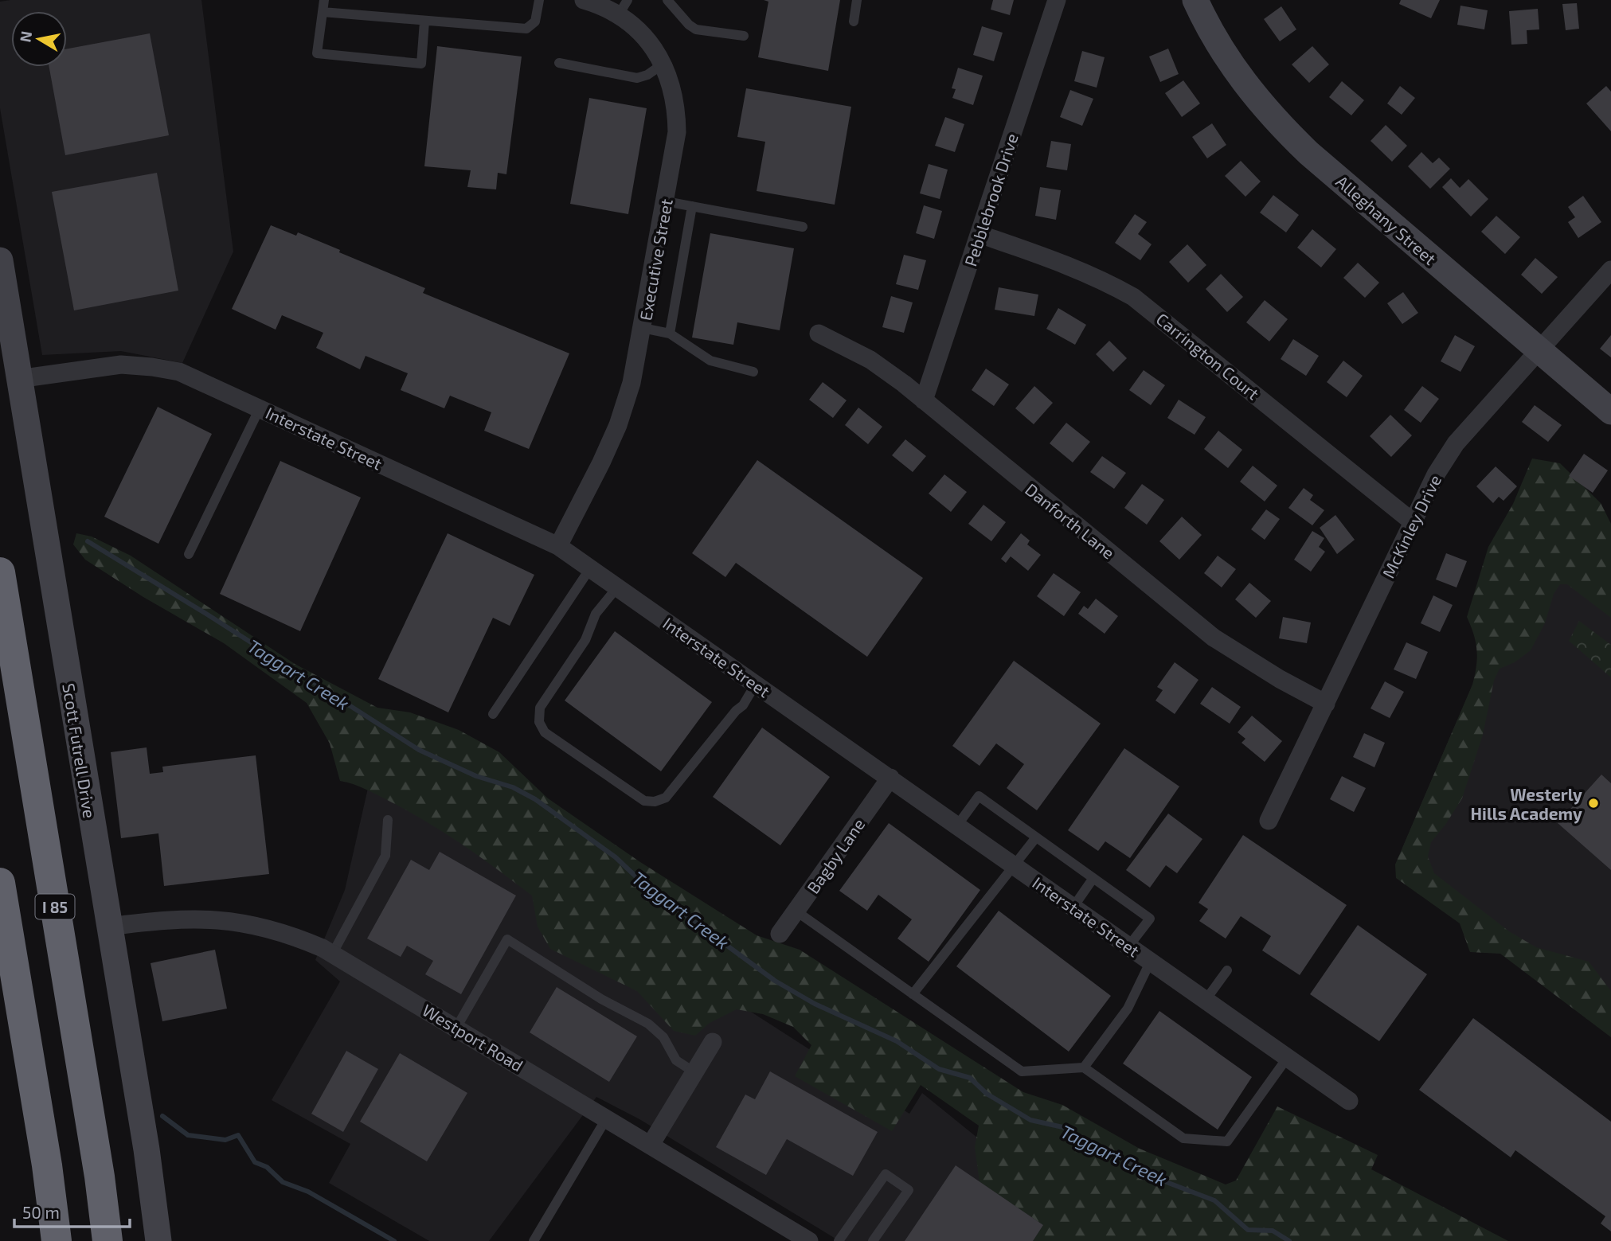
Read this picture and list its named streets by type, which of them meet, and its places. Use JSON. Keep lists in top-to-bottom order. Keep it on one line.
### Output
{"streets":{"highway":["I 85"],"street":["Pebblebrook Drive","Alleghany Street","Executive Street","Carrington Court","Interstate Street","Danforth Lane","McKinley Drive","Scott Futrell Drive","Bagby Lane","Westport Road"]},"crossings":[["Pebblebrook Drive","Carrington Court"],["Pebblebrook Drive","Danforth Lane"],["Alleghany Street","McKinley Drive"],["Executive Street","Interstate Street"],["Carrington Court","McKinley Drive"],["Interstate Street","Scott Futrell Drive"],["Interstate Street","Bagby Lane"],["Danforth Lane","McKinley Drive"],["Scott Futrell Drive","Westport Road"]],"water":["Taggart Creek"],"places":["Westerly Hills Academy"],"scale_bar":"50 m","north":"left"}
